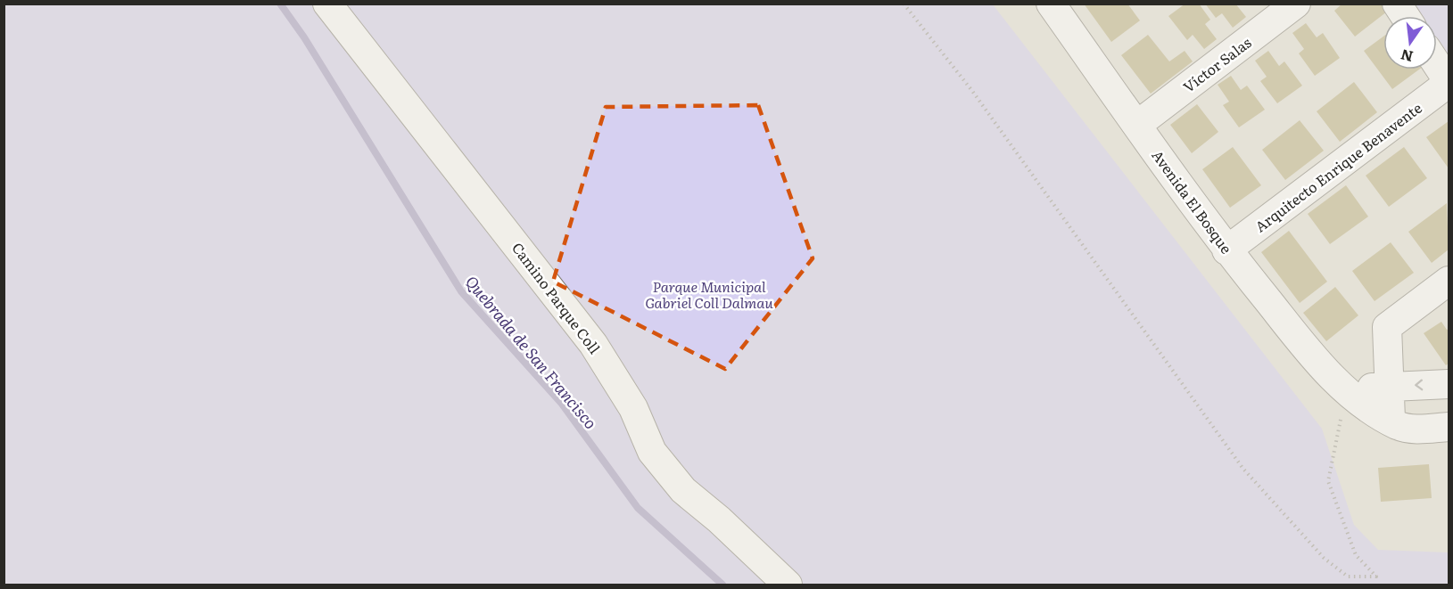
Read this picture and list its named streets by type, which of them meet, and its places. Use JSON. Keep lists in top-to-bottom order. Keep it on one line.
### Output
{"streets":{"street":["Víctor Salas","Arquitecto Enrique Benavente","Avenida El Bosque","Camino Parque Coll"]},"crossings":[["Víctor Salas","Avenida El Bosque"],["Arquitecto Enrique Benavente","Avenida El Bosque"]],"water":["Quebrada de San Francisco"],"parks":["Parque Municipal Gabriel Coll Dalmau"],"north":"bottom"}
